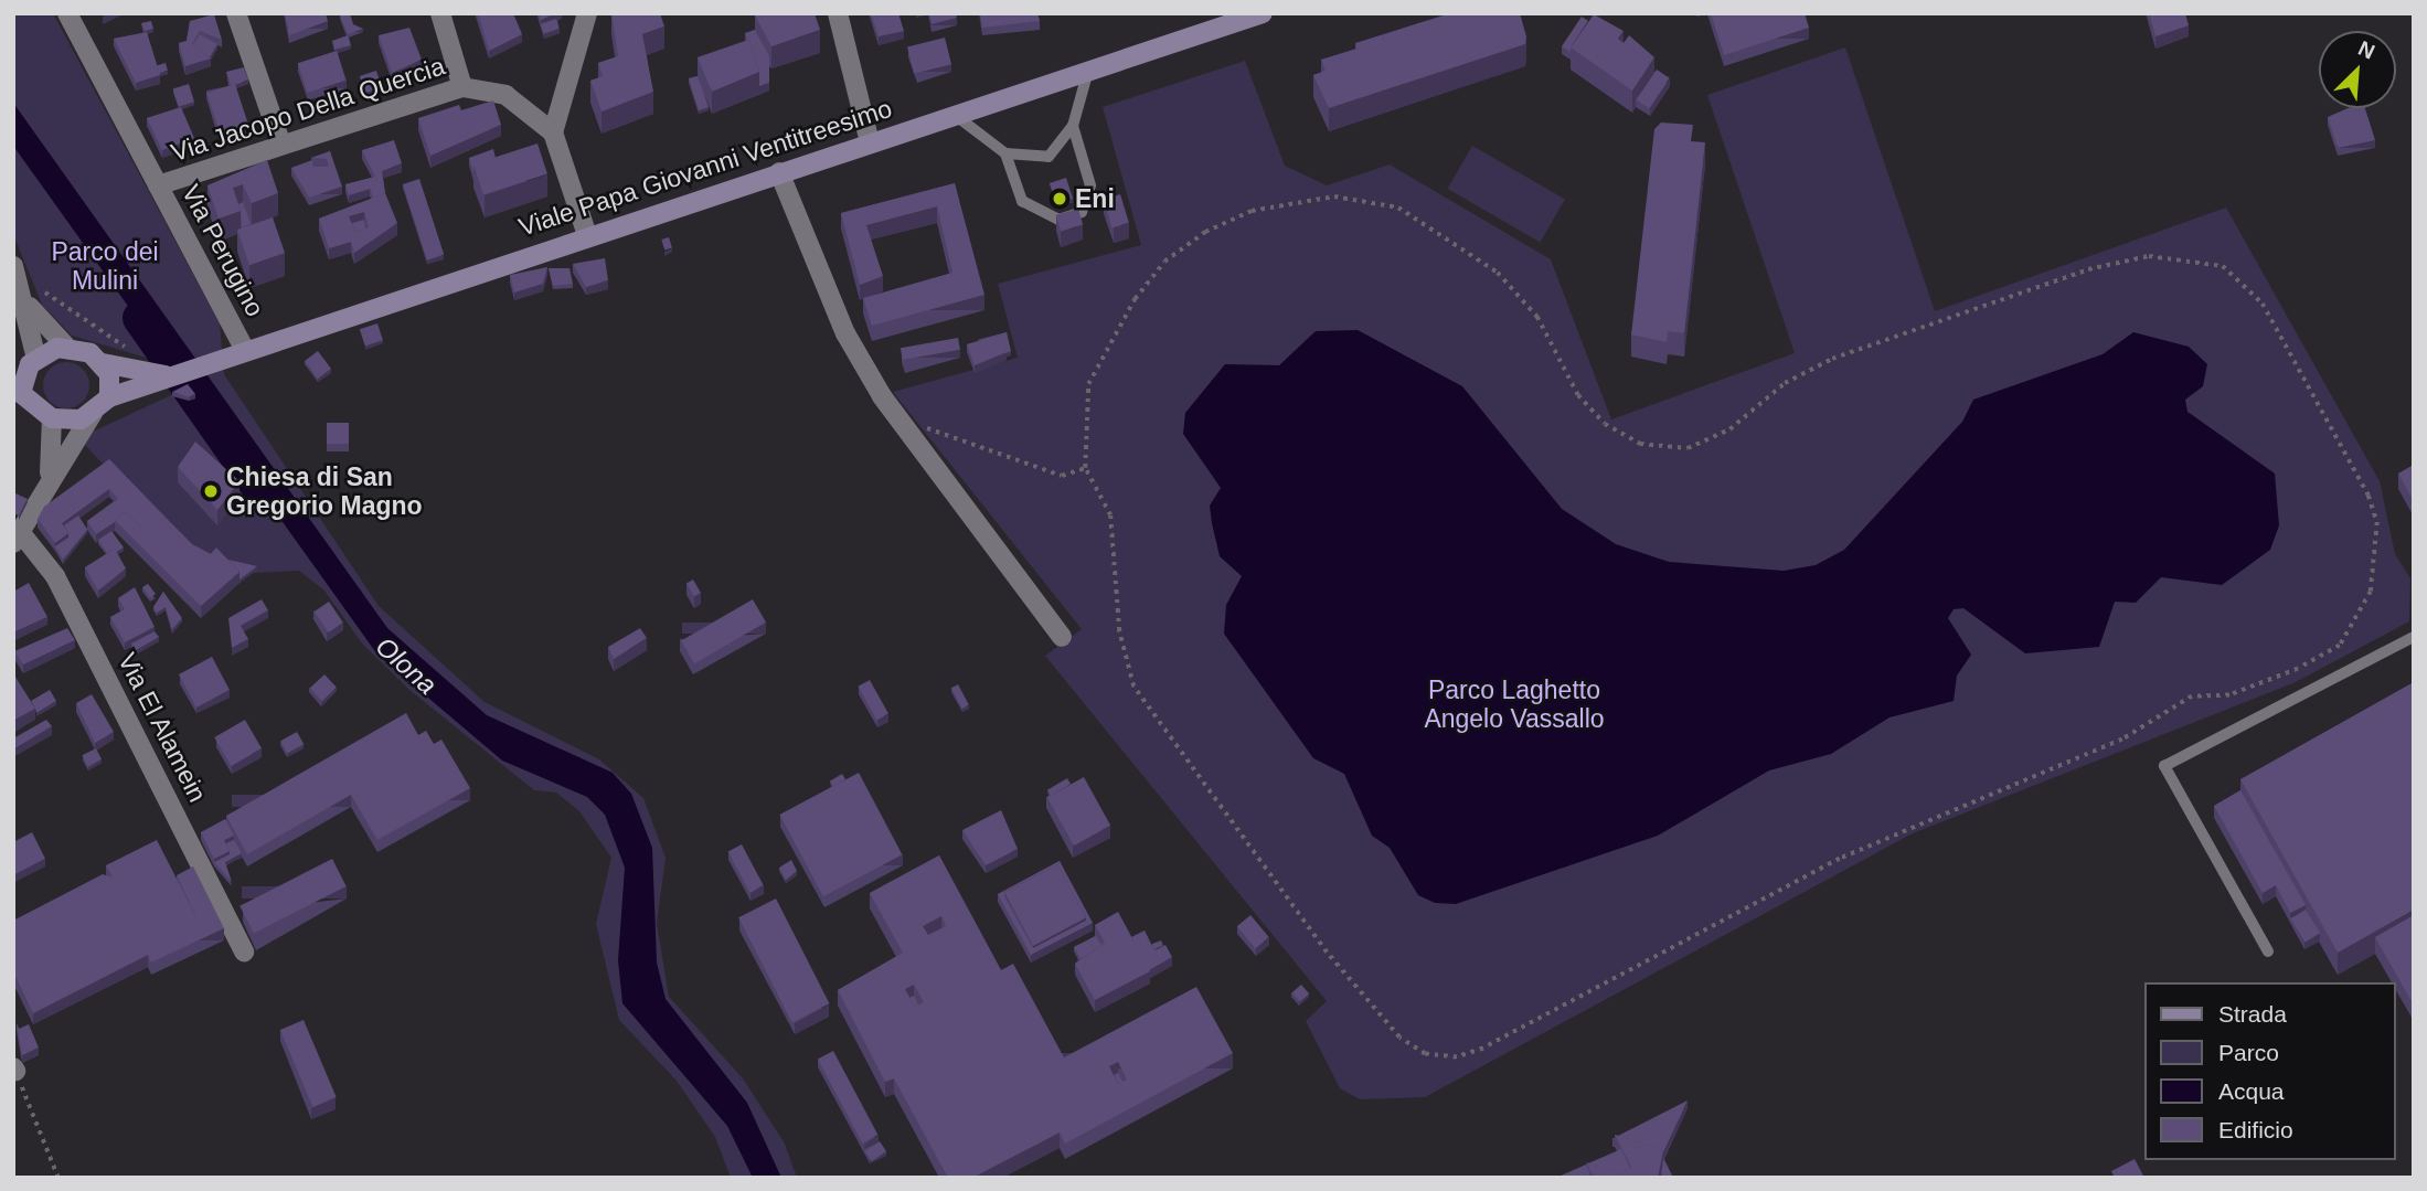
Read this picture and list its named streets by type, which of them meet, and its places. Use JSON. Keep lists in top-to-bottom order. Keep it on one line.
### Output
{"streets":{"street":["Via Jacopo Della Quercia","Viale Papa Giovanni Ventitreesimo","Via Perugino","Via El Alamein"]},"crossings":[["Via Jacopo Della Quercia","Via Perugino"],["Viale Papa Giovanni Ventitreesimo","Via Perugino"]],"water":["Olona"],"parks":["Parco dei Mulini","Parco Laghetto Angelo Vassallo"],"places":["Eni","Chiesa di San Gregorio Magno"],"legend":["Strada","Parco","Acqua","Edificio"],"north":"top right"}
